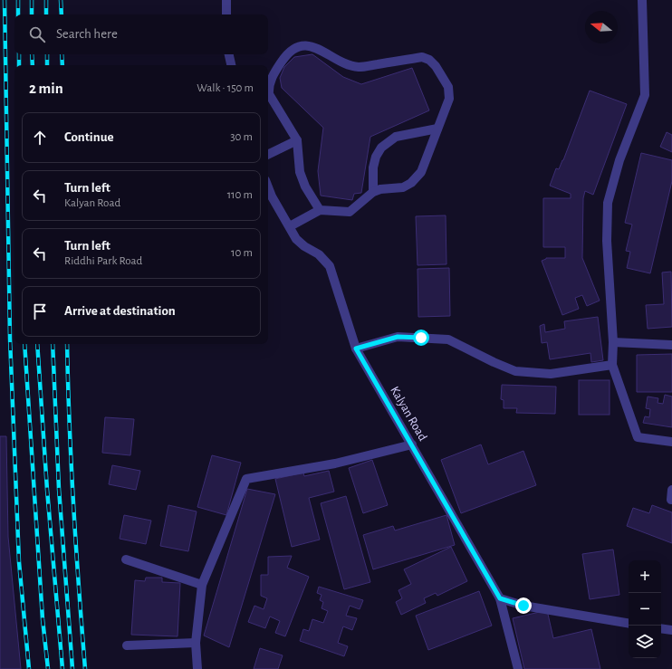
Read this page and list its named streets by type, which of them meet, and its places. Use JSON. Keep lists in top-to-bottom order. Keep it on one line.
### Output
{"streets":{"street":["Kalyan Road"]},"north":"left","page":{"search":"Search here","heading":["2 min","Walk · 150 m"],"list":[["Continue","30 m"],["Turn left","Kalyan Road","110 m"],["Turn left","Riddhi Park Road","10 m"],"Arrive at destination"],"map_buttons":["+","−"]}}
